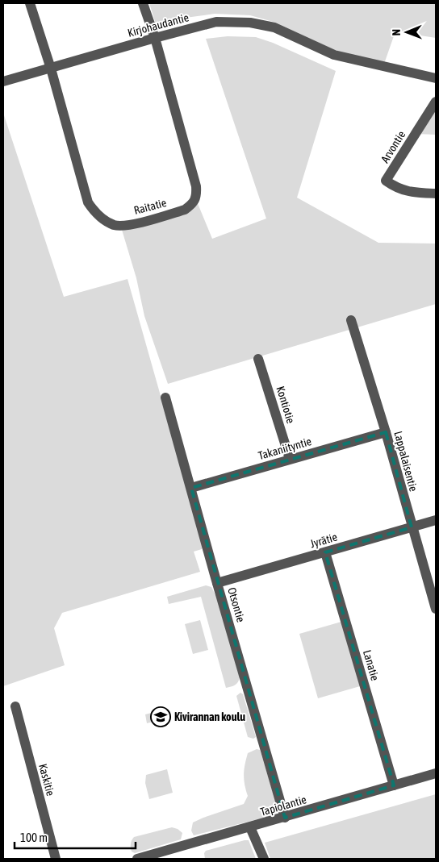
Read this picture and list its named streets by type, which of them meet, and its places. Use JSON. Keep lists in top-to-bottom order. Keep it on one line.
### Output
{"streets":{"street":["Kirjohaudantie","Arvontie","Raitatie","Kontiotie","Takaniityntie","Lappalaisentie","Jyrätie","Otsontie","Lanatie","Kaskitie","Tapiolantie"]},"crossings":[["Kirjohaudantie","Raitatie"],["Kontiotie","Takaniityntie"],["Takaniityntie","Lappalaisentie"],["Takaniityntie","Otsontie"],["Lappalaisentie","Jyrätie"],["Jyrätie","Otsontie"],["Jyrätie","Lanatie"],["Otsontie","Tapiolantie"],["Lanatie","Tapiolantie"]],"places":{"school or university":["Kivirannan koulu"]},"scale_bar":"100 m","north":"left"}
